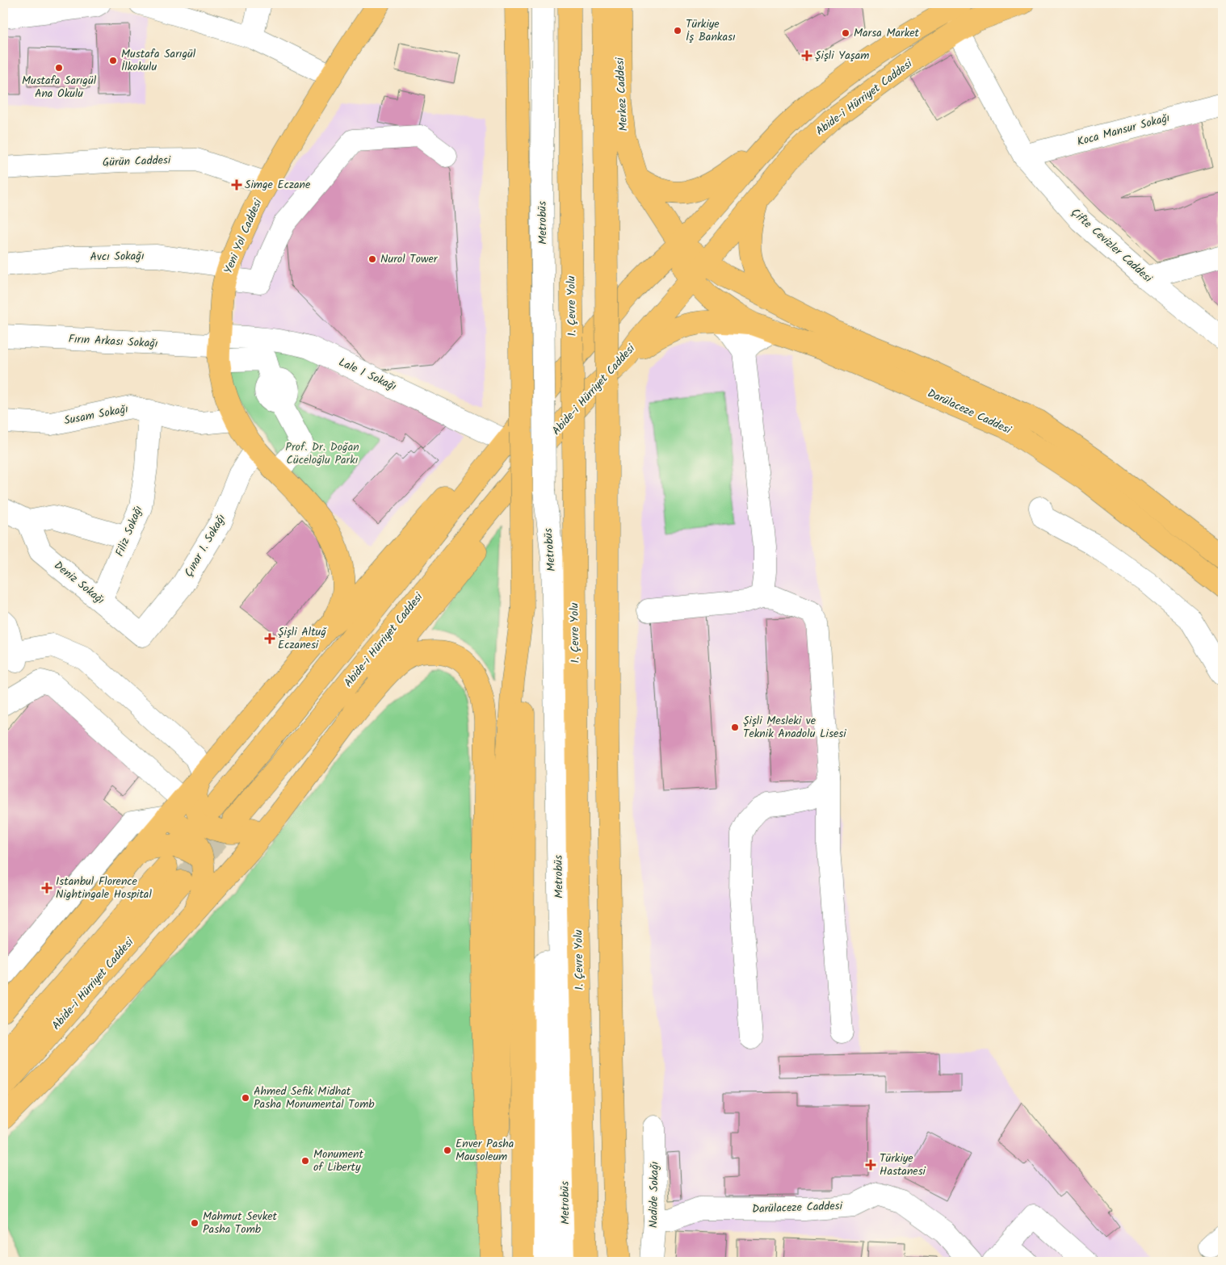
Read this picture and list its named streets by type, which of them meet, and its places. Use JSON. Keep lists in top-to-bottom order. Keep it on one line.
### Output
{"streets":{"main road":["Merkez Caddesi","Abide-i Hürriyet Caddesi","Yeni Yol Caddesi","1. Çevre Yolu","Darülaceze Caddesi"],"street":["Koca Mansur Sokağı","Gürün Caddesi","Metrobüs","Çifte Cevizler Caddesi","Avcı Sokağı","Fırın Arkası Sokağı","Lale 1 Sokağı","Susam Sokağı","Filiz Sokağı","Çınar 1. Sokağı","Deniz Sokağı","Nadide Sokağı"]},"crossings":[["Merkez Caddesi","Darülaceze Caddesi"],["Abide-i Hürriyet Caddesi","Çifte Cevizler Caddesi"],["Abide-i Hürriyet Caddesi","Darülaceze Caddesi"],["Koca Mansur Sokağı","Çifte Cevizler Caddesi"],["Gürün Caddesi","Yeni Yol Caddesi"],["Yeni Yol Caddesi","Avcı Sokağı"],["Yeni Yol Caddesi","Fırın Arkası Sokağı"],["Yeni Yol Caddesi","Lale 1 Sokağı"],["Yeni Yol Caddesi","Susam Sokağı"],["Yeni Yol Caddesi","Çınar 1. Sokağı"],["Fırın Arkası Sokağı","Lale 1 Sokağı"],["Darülaceze Caddesi","Nadide Sokağı"],["Susam Sokağı","Filiz Sokağı"],["Filiz Sokağı","Deniz Sokağı"],["Çınar 1. Sokağı","Deniz Sokağı"]],"parks":["Prof. Dr. Doğan Cüceloğlu Parkı"],"places":{"other":["Türkiye İş Bankası","Marsa Market","Mustafa Sarıgül İlkokulu","Mustafa Sarıgül Ana Okulu","Nurol Tower","Şişli Mesleki ve Teknik Anadolu Lisesi","Ahmed Sefik Midhat Pasha Monumental Tomb","Enver Pasha Mausoleum","Monument of Liberty","Mahmut Sevket Pasha Tomb"],"health":["Şişli Yaşam","Simge Eczane","Şişli Altuğ Eczanesi","Istanbul Florence Nightingale Hospital","Türkiye Hastanesi"]}}
